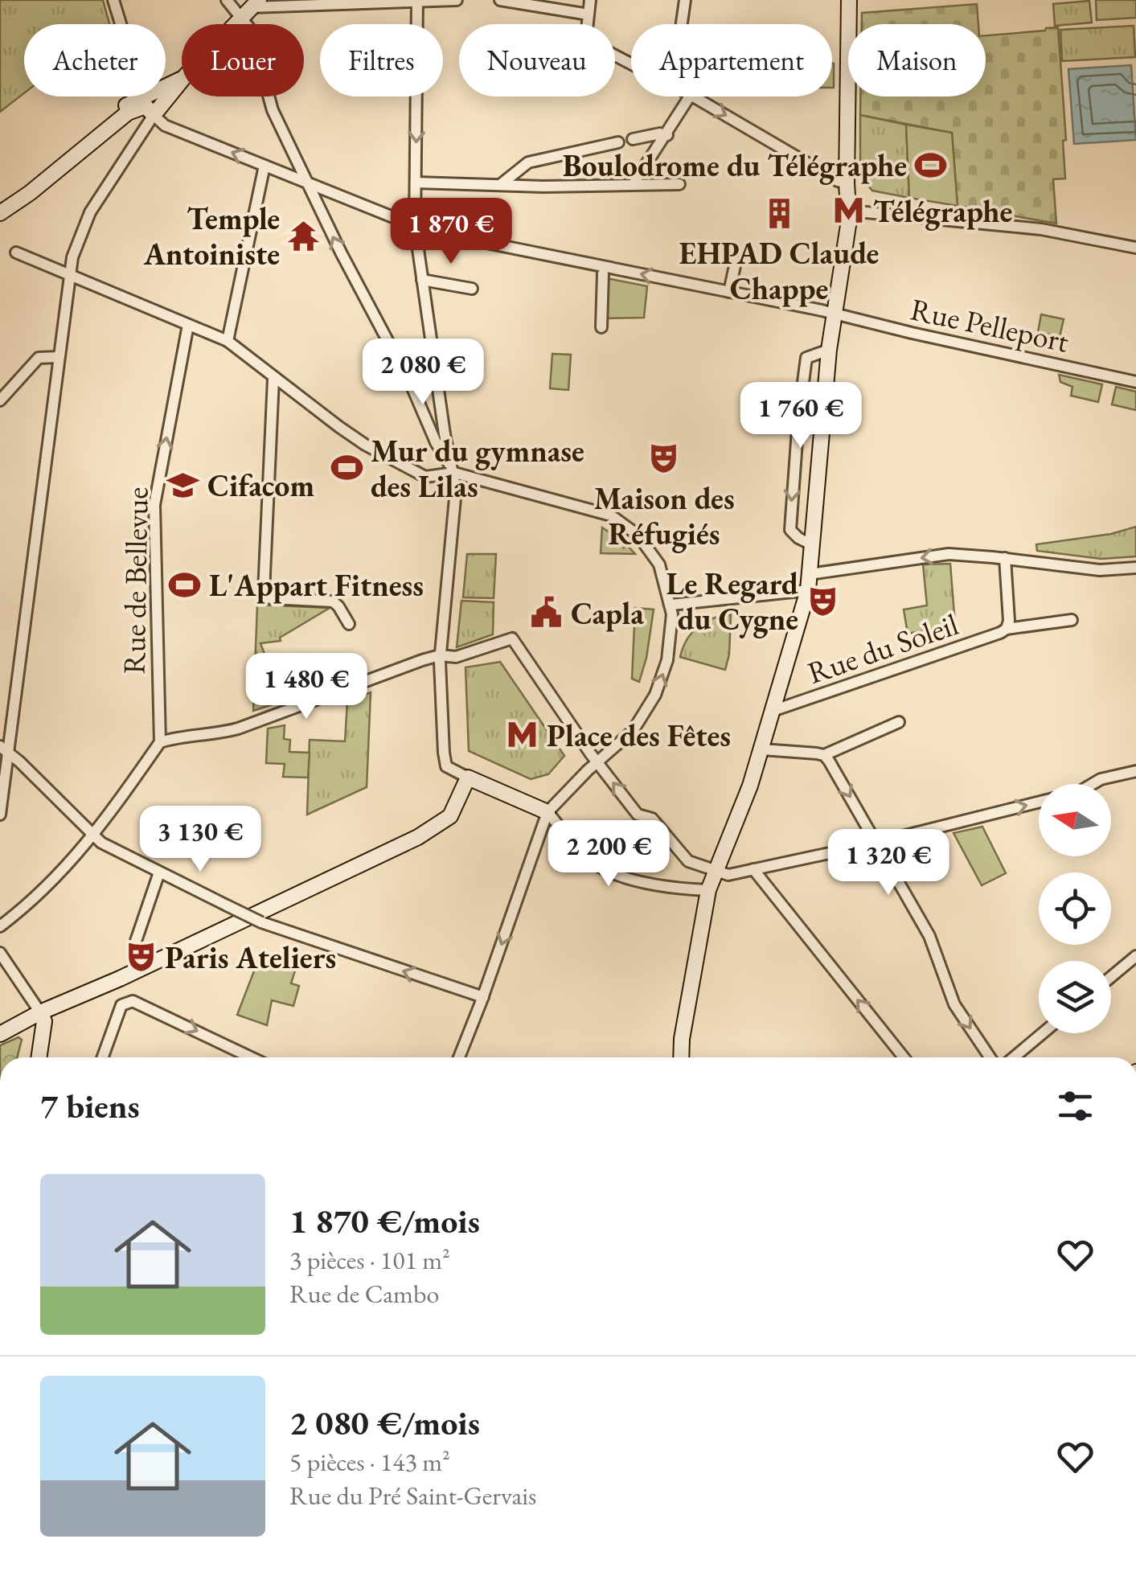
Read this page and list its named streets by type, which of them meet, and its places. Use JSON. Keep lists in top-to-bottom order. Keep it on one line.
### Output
{"streets":{"street":["Rue Pelleport","Rue de Bellevue","Rue du Soleil"]},"one_way":["Rue de Bellevue"],"places":{"sports":["Boulodrome du Télégraphe","Mur du gymnase des Lilas","L'Appart Fitness"],"metro station":["Télégraphe","Place des Fêtes"],"building":["EHPAD Claude Chappe"],"temple":["Temple Antoiniste"],"theatre":["Maison des Réfugiés","Le Regard du Cygne","Paris Ateliers"],"school or university":["Cifacom"],"public building":["Capla"]},"north":"left","page":{"chip":["Acheter","Louer","Filtres","Nouveau","Appartement","Maison"],"price":["1 870 €","2 080 €","1 760 €","1 480 €","3 130 €","2 200 €","1 320 €"],"heading":"7 biens","list":[{"name":"1 870 €/mois","note":"3 pièces · 101 m² · Rue de Cambo"},{"name":"2 080 €/mois","note":"5 pièces · 143 m² · Rue du Pré Saint-Gervais"}]}}
